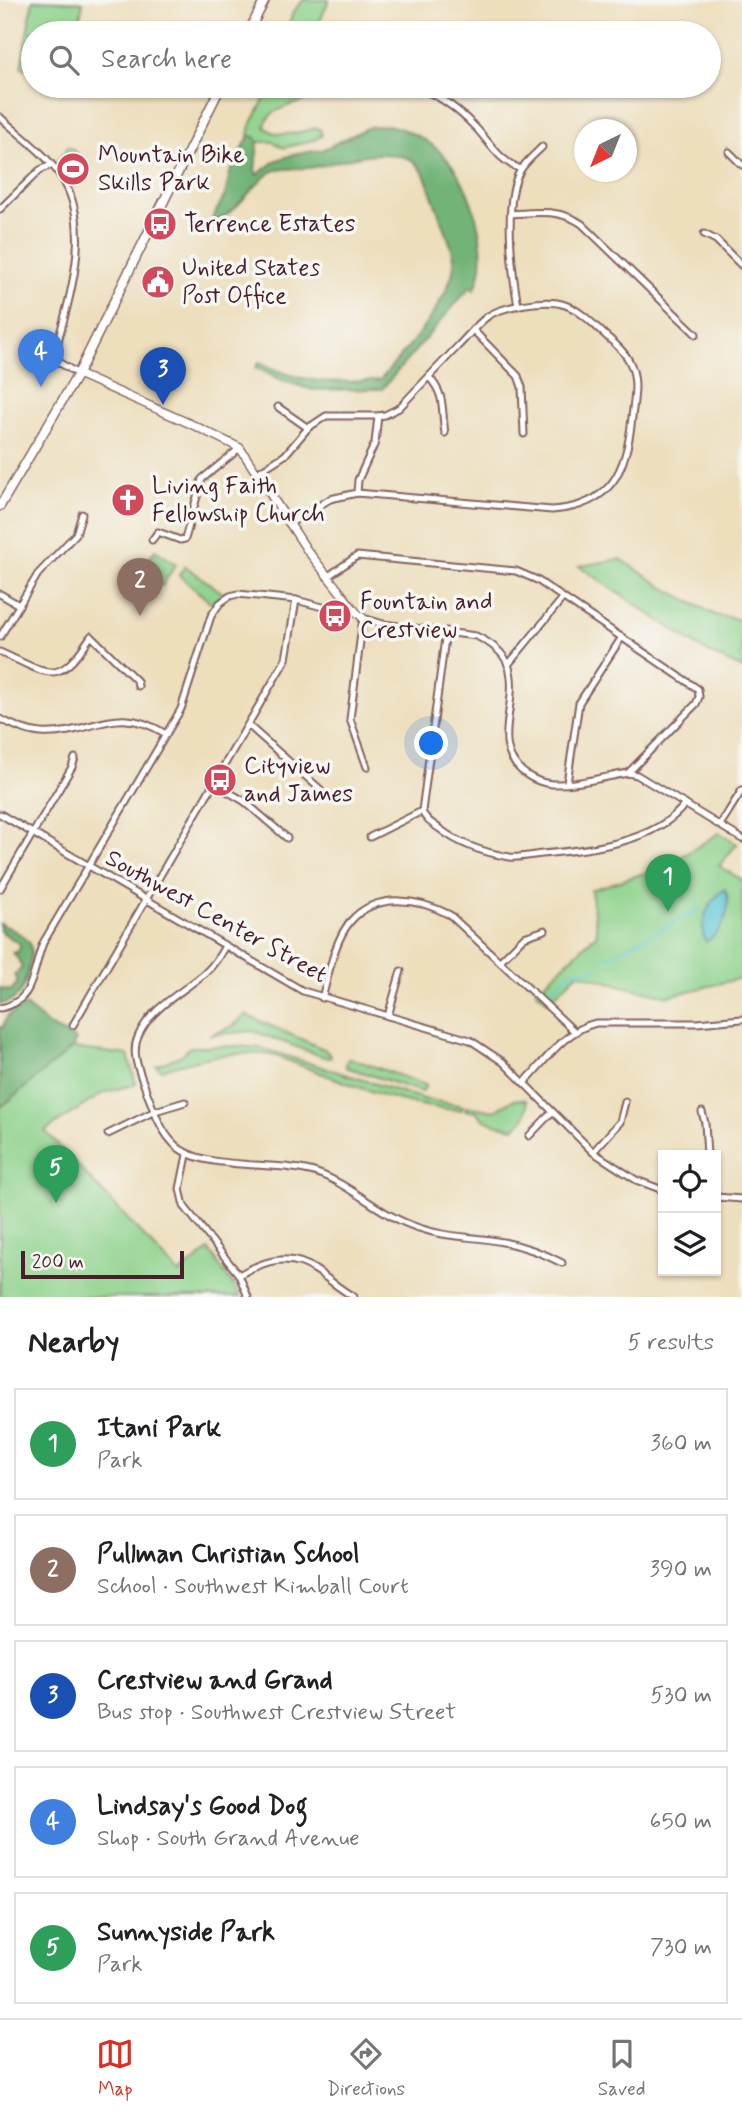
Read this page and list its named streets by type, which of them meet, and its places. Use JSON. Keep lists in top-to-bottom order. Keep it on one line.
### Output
{"streets":{"street":["Southwest Center Street"]},"places":{"sports":["Mountain Bike Skills Park"],"bus stop":["Terrence Estates","Fountain and Crestview","Cityview and James"],"public building":["United States Post Office"],"church":["Living Faith Fellowship Church"]},"scale_bar":"200 m","north":"bottom left","page":{"search":"Search here","pins":["4","3","2","1","5"],"scale":"200 m","heading":["Nearby","5 results"],"list":[{"mark":"1","name":"Itani Park","note":"Park","value":"360 m"},{"mark":"2","name":"Pullman Christian School","note":"School · Southwest Kimball Court","value":"390 m"},{"mark":"3","name":"Crestview and Grand","note":"Bus stop · Southwest Crestview Street","value":"530 m"},{"mark":"4","name":"Lindsay's Good Dog","note":"Shop · South Grand Avenue","value":"650 m"},{"mark":"5","name":"Sunnyside Park","note":"Park","value":"730 m"}],"nav":["Map","Directions","Saved"]}}
